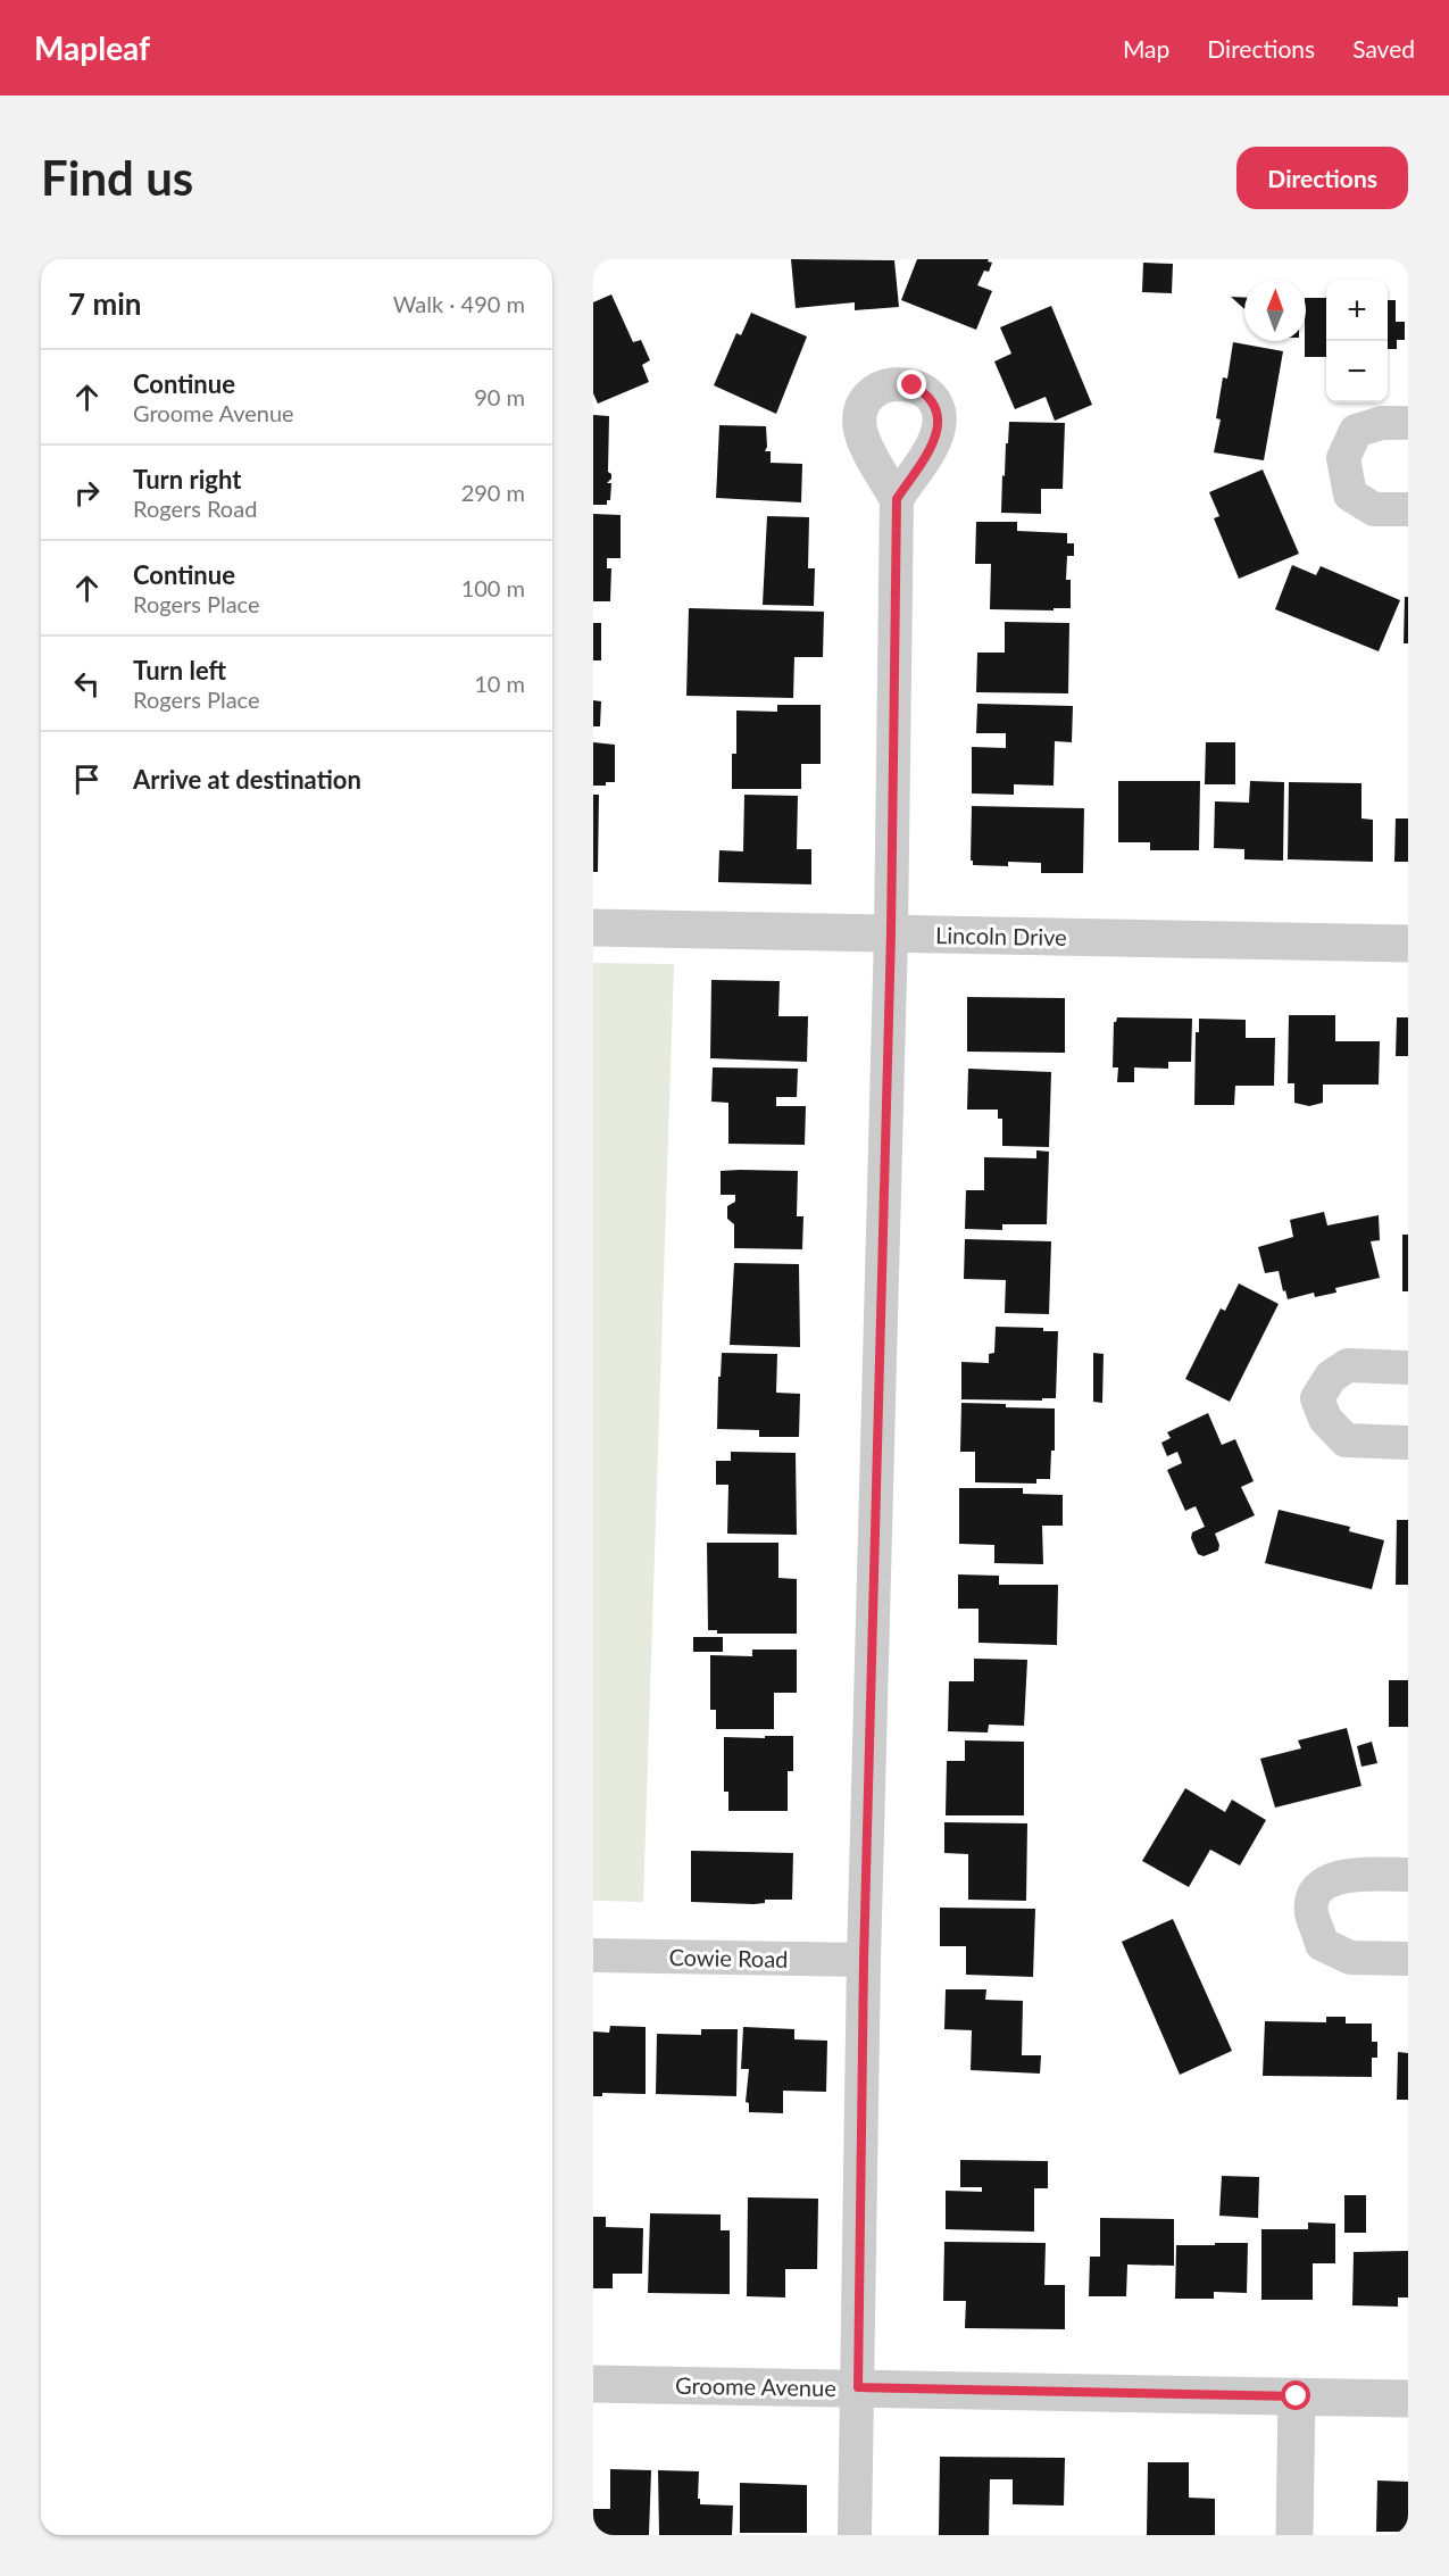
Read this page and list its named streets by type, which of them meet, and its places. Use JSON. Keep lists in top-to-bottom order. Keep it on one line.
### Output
{"streets":{"street":["Lincoln Drive","Cowie Road","Groome Avenue"]},"north":"top","page":{"header":"Mapleaf","nav":["Map","Directions","Saved"],"buttons":"Directions","title":"Find us","heading":["7 min","Walk · 490 m"],"map_buttons":["+","−"],"list":[["Continue","Groome Avenue","90 m"],["Turn right","Rogers Road","290 m"],["Continue","Rogers Place","100 m"],["Turn left","Rogers Place","10 m"],"Arrive at destination"]}}
